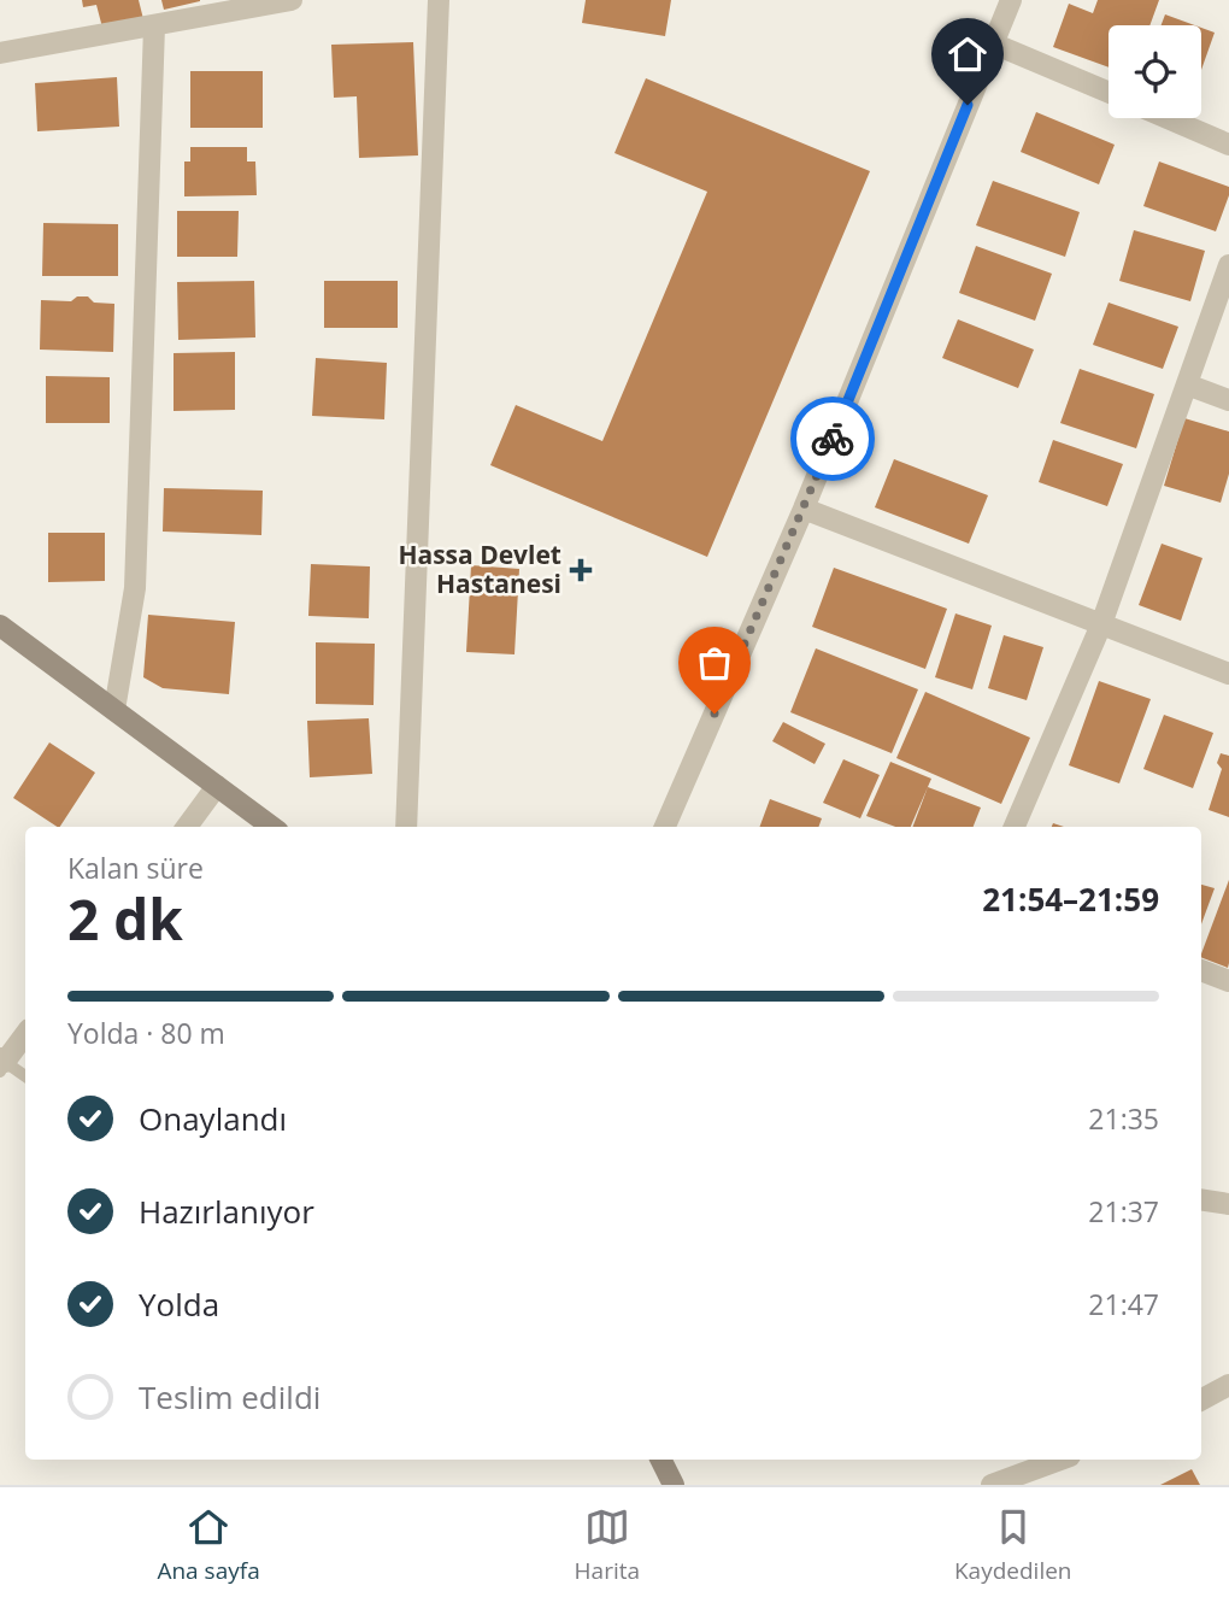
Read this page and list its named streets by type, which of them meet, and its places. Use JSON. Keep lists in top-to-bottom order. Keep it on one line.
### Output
{"places":{"health":["Hassa Devlet Hastanesi"]},"page":{"heading":["2 dk","Kalan süre","21:54–21:59"],"bar":"Yolda · 80 m","list":[["Onaylandı","21:35"],["Hazırlanıyor","21:37"],["Yolda","21:47"],"Teslim edildi"],"tabs":["Ana sayfa","Harita","Kaydedilen"]}}
